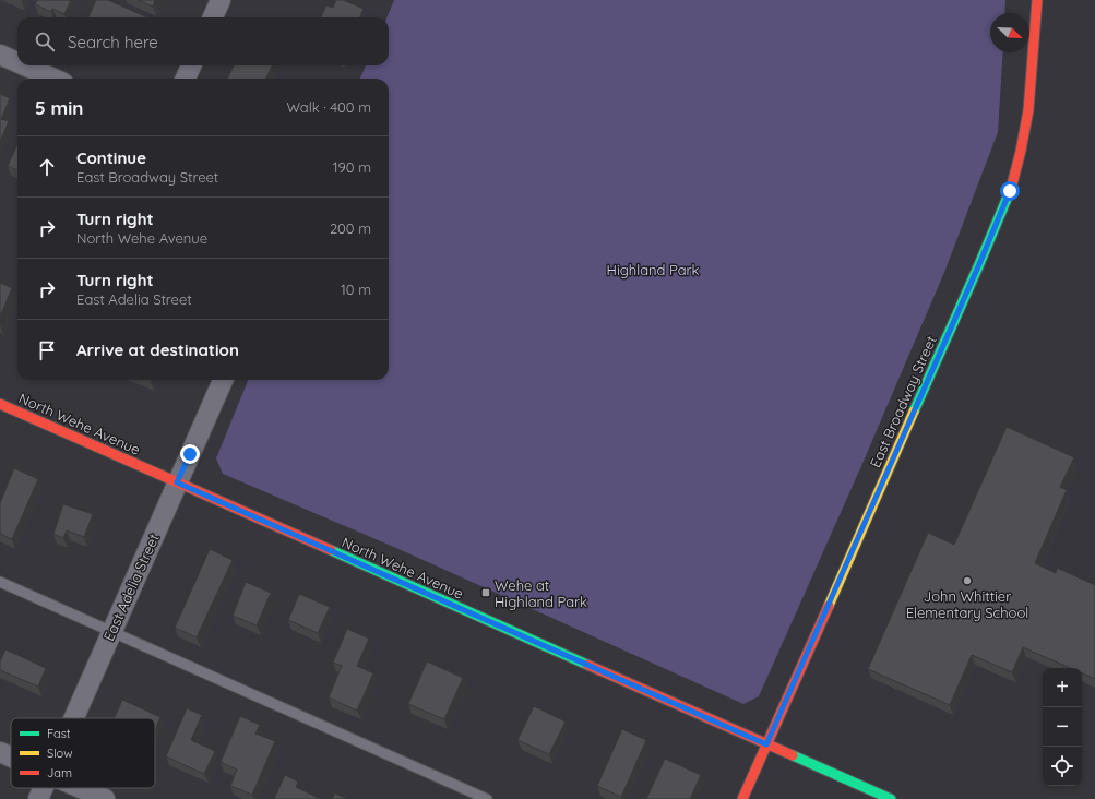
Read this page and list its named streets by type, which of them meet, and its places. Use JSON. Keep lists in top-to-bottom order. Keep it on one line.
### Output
{"streets":{"street":["East Broadway Street","North Wehe Avenue","East Adelia Street"]},"crossings":[["East Broadway Street","North Wehe Avenue"],["North Wehe Avenue","East Adelia Street"]],"parks":["Highland Park"],"places":{"other":["John Whittier Elementary School"],"transit":["Wehe at Highland Park"]},"legend":["Fast","Slow","Jam"],"north":"bottom right","page":{"search":"Search here","heading":["5 min","Walk · 400 m"],"list":[["Continue","East Broadway Street","190 m"],["Turn right","North Wehe Avenue","200 m"],["Turn right","East Adelia Street","10 m"],"Arrive at destination"],"map_buttons":["+","−"]}}
